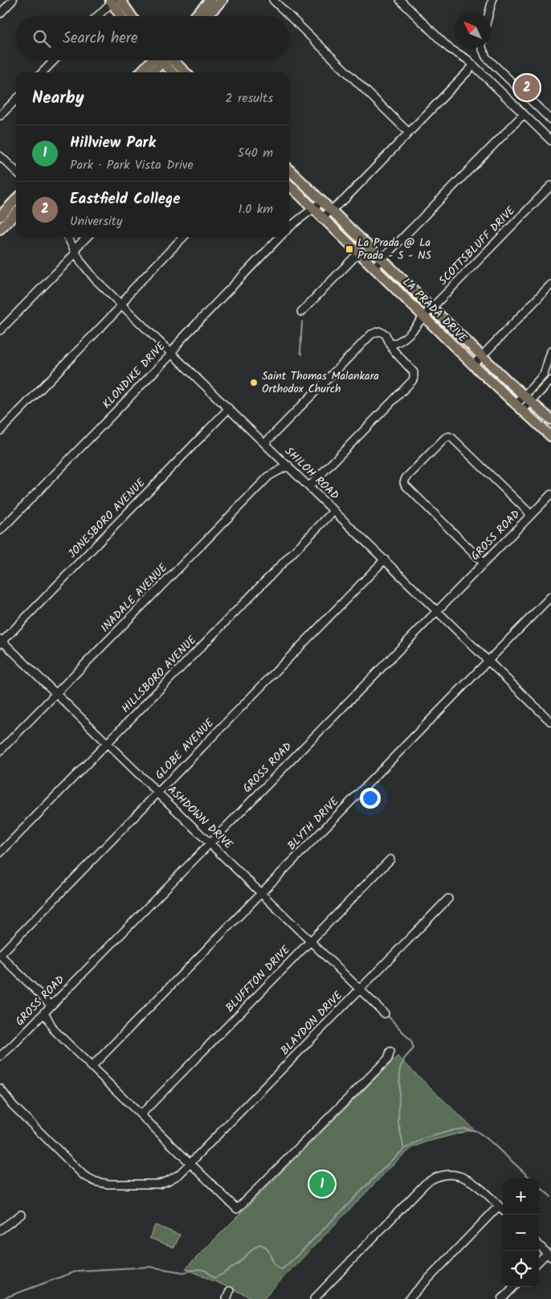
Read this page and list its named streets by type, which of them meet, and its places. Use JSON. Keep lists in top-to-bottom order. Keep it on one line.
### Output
{"streets":{"main road":["LA PRADA DRIVE"],"street":["SCOTTSBLUFF DRIVE","KLONDIKE DRIVE","SHILOH ROAD","JONESBORO AVENUE","GROSS ROAD","INADALE AVENUE","HILLSBORO AVENUE","GLOBE AVENUE","ASHDOWN DRIVE","BLYTH DRIVE","BLUFFTON DRIVE","BLAYDON DRIVE"]},"crossings":[["SCOTTSBLUFF DRIVE","LA PRADA DRIVE"],["KLONDIKE DRIVE","SHILOH ROAD"],["SHILOH ROAD","JONESBORO AVENUE"],["SHILOH ROAD","GROSS ROAD"],["SHILOH ROAD","INADALE AVENUE"],["SHILOH ROAD","HILLSBORO AVENUE"],["SHILOH ROAD","GLOBE AVENUE"],["SHILOH ROAD","BLYTH DRIVE"],["JONESBORO AVENUE","ASHDOWN DRIVE"],["GROSS ROAD","ASHDOWN DRIVE"],["INADALE AVENUE","ASHDOWN DRIVE"],["HILLSBORO AVENUE","ASHDOWN DRIVE"],["GLOBE AVENUE","ASHDOWN DRIVE"],["ASHDOWN DRIVE","BLYTH DRIVE"],["ASHDOWN DRIVE","BLUFFTON DRIVE"],["ASHDOWN DRIVE","BLAYDON DRIVE"]],"places":{"transit":["La Prada @ La Prada - S - NS"],"other":["Saint Thomas Malankara Orthodox Church"]},"north":"top left","page":{"search":"Search here","heading":["Nearby","2 results"],"pins":["2","1"],"list":[{"mark":"1","name":"Hillview Park","note":"Park · Park Vista Drive","value":"540 m"},{"mark":"2","name":"Eastfield College","note":"University","value":"1.0 km"}],"map_buttons":["+","−"]}}
